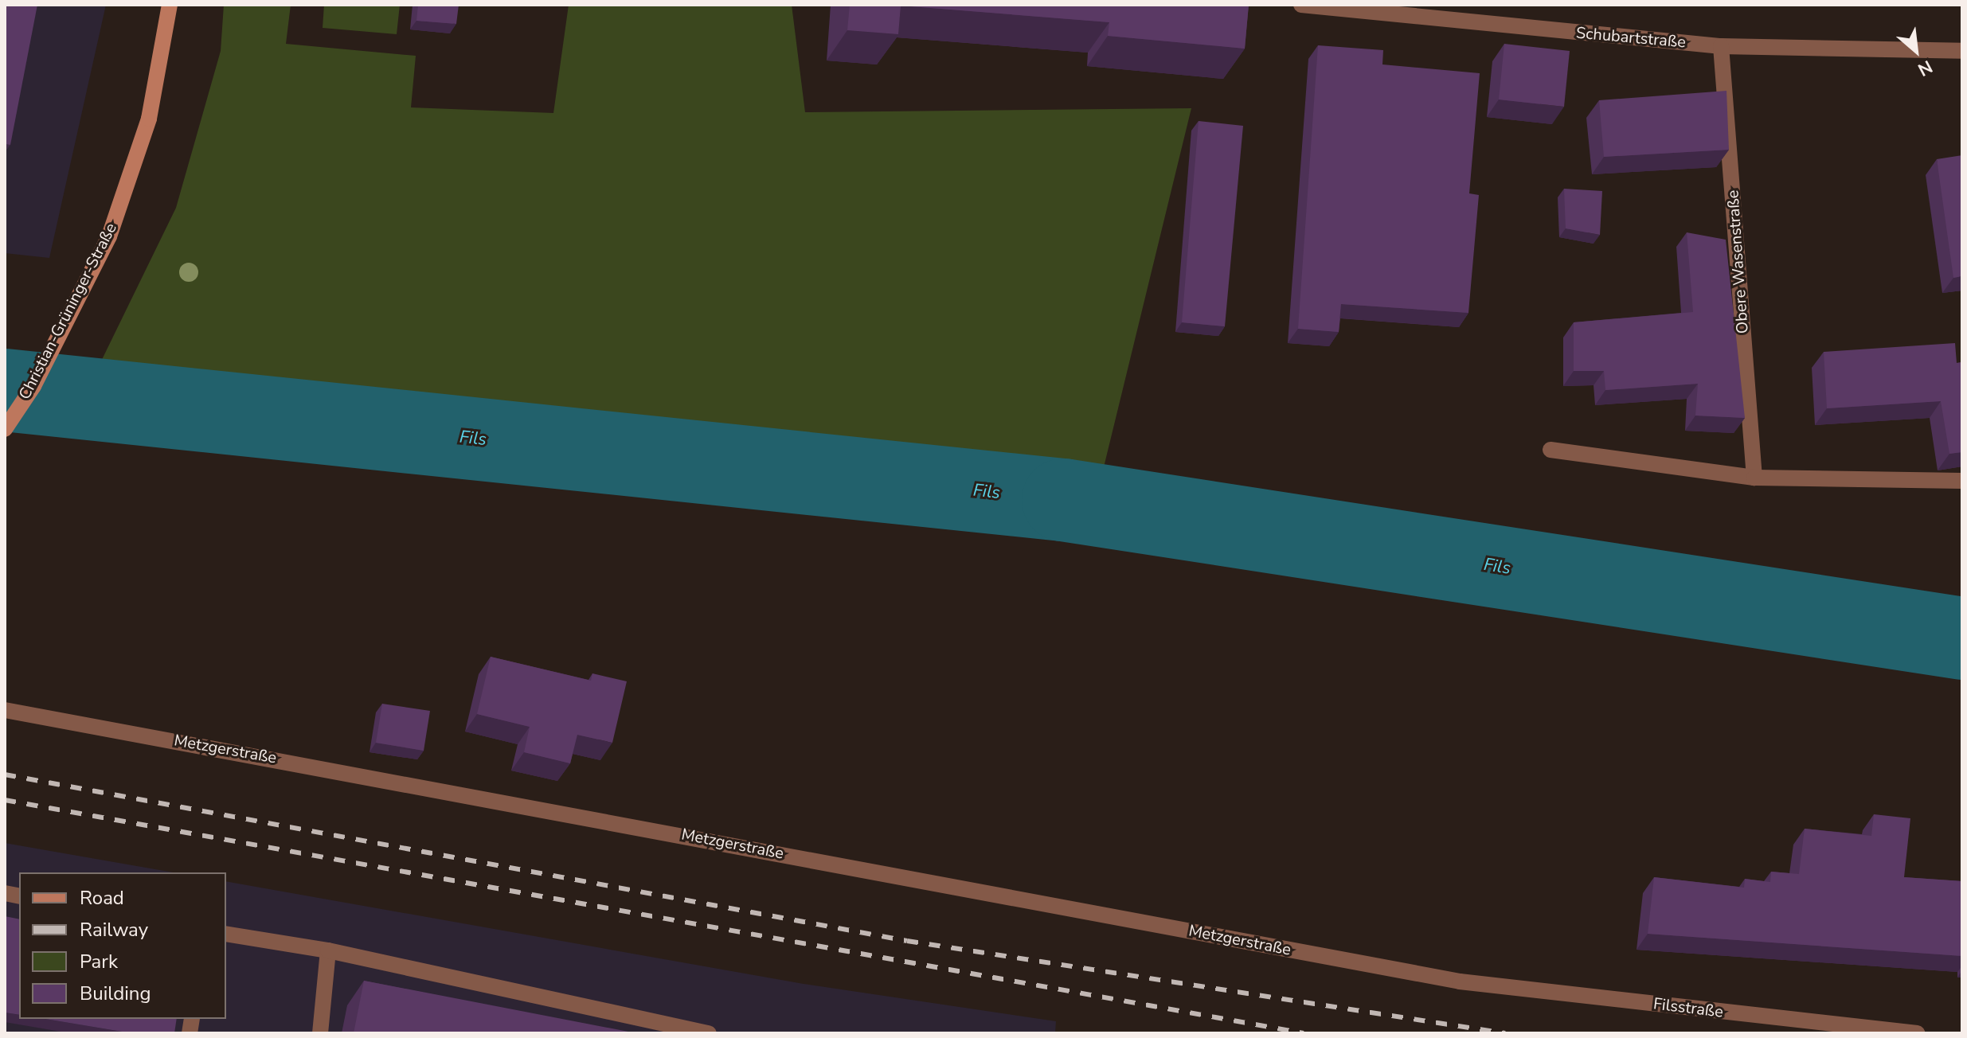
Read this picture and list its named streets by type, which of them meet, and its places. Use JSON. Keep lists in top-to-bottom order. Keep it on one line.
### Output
{"streets":{"street":["Schubartstraße","Obere Wasenstraße","Christian-Grüninger-Straße","Metzgerstraße","Filsstraße"]},"crossings":[["Schubartstraße","Obere Wasenstraße"],["Metzgerstraße","Filsstraße"]],"water":["Fils"],"legend":["Road","Railway","Park","Building"],"north":"bottom right"}
